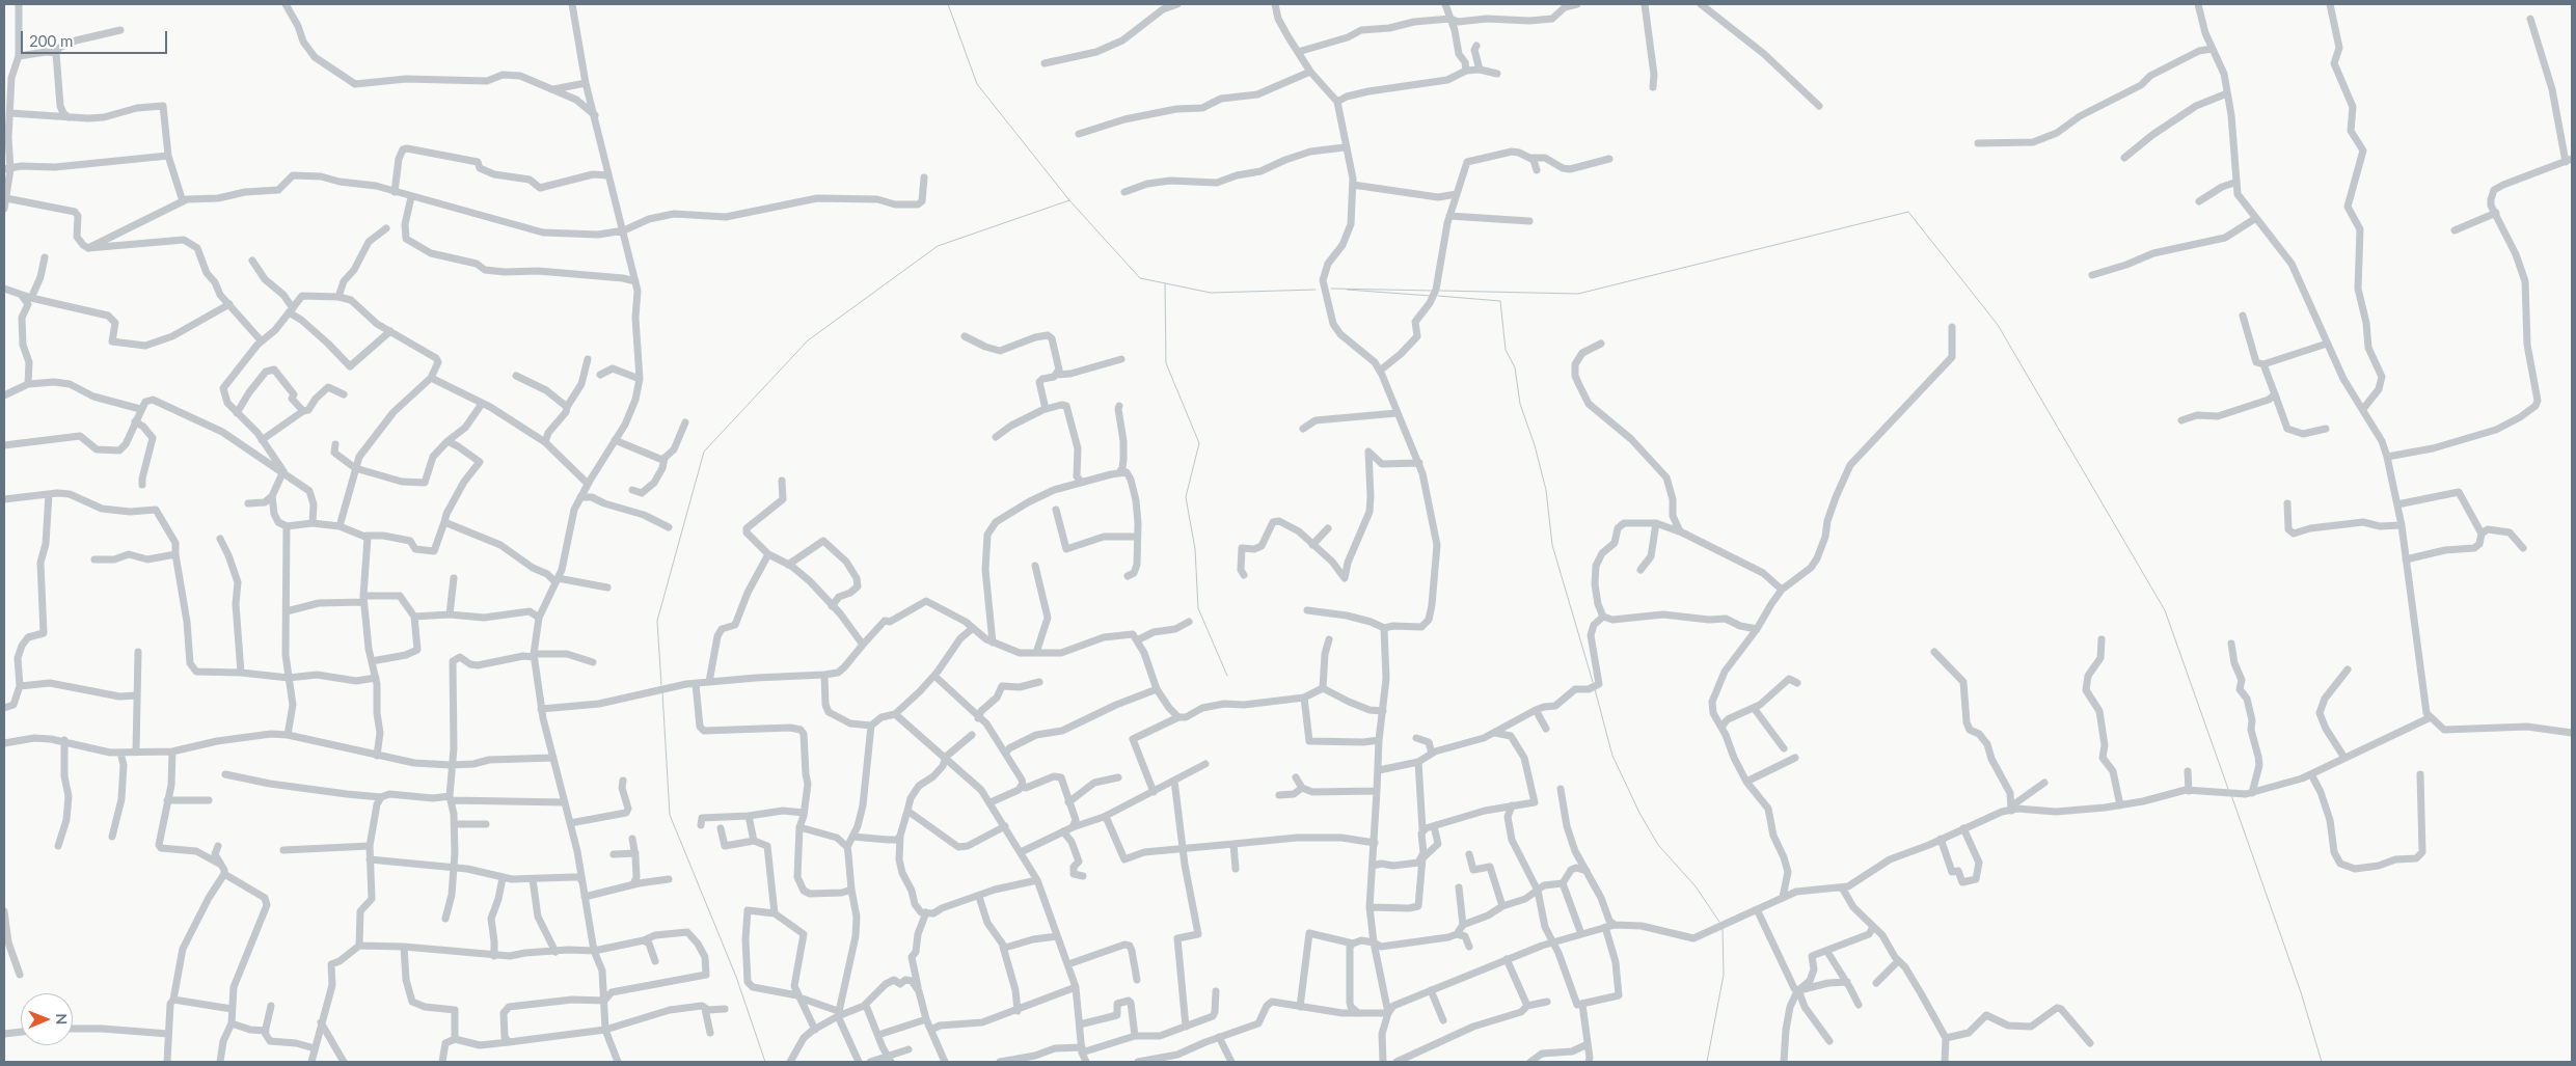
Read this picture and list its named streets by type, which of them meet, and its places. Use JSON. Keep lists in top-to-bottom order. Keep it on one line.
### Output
{"scale_bar":"200 m","north":"right"}
